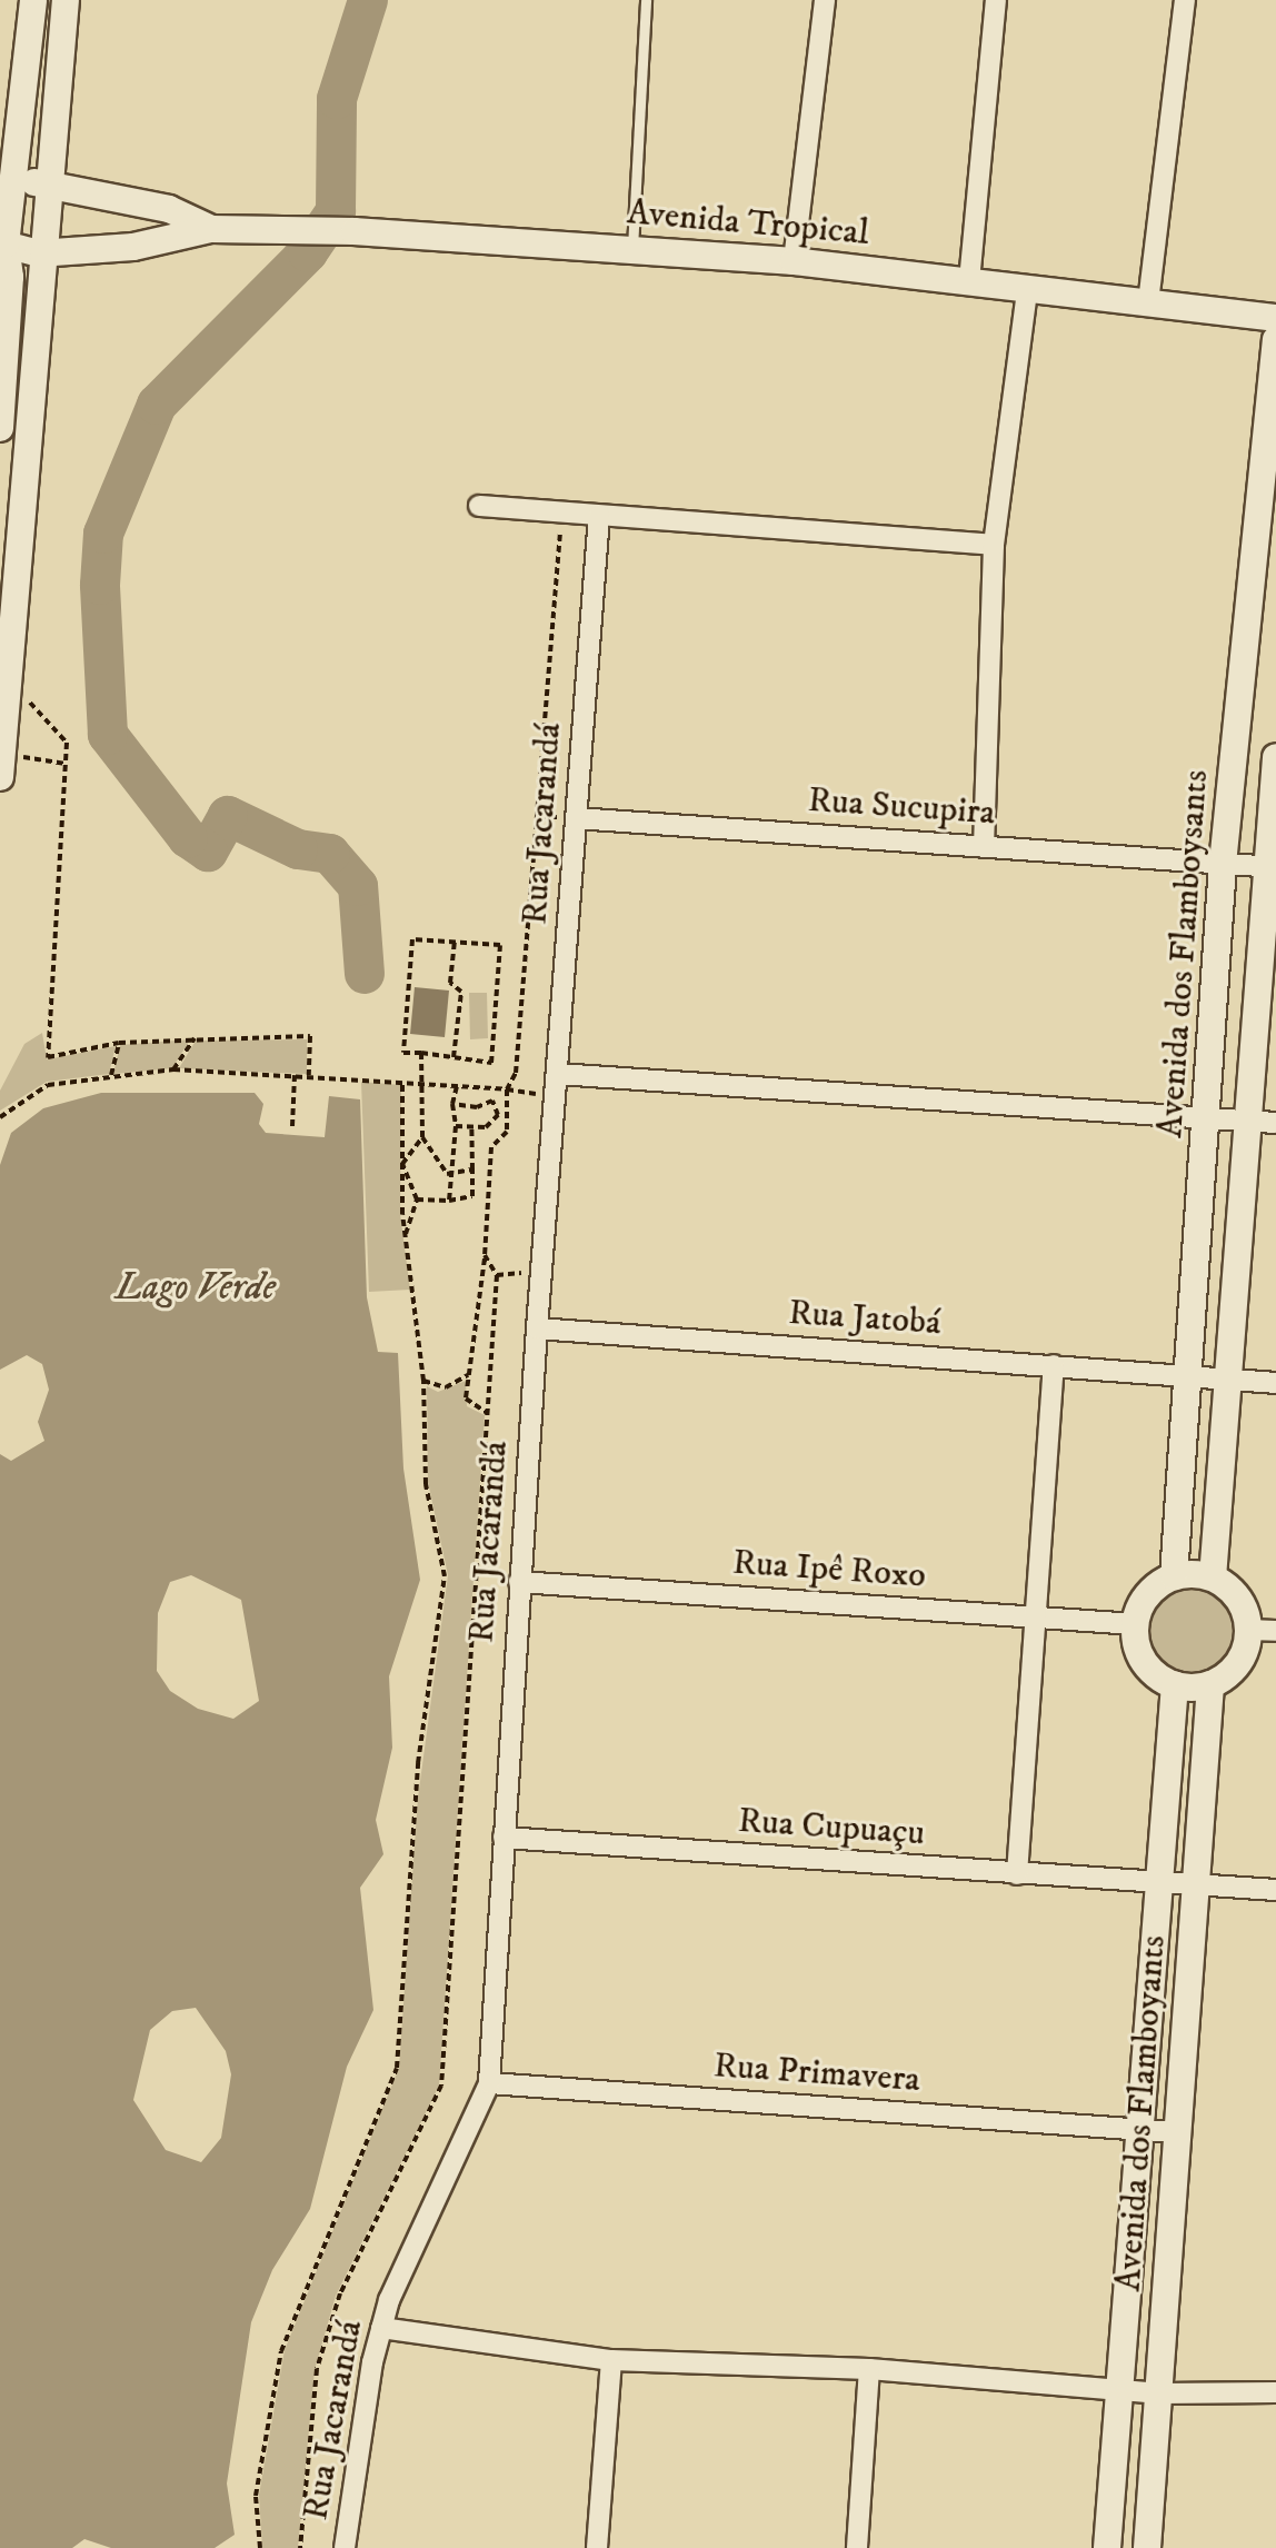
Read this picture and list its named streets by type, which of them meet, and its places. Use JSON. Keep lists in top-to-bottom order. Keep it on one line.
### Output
{"streets":{"street":["Avenida Tropical","Rua Sucupira","Rua Jacarandá","Avenida dos Flamboysants","Rua Jatobá","Rua Ipê Roxo","Rua Cupuaçu","Rua Primavera","Avenida dos Flamboyants"]},"crossings":[["Rua Sucupira","Rua Jacarandá"],["Rua Sucupira","Avenida dos Flamboysants"],["Rua Jacarandá","Rua Jatobá"],["Rua Jacarandá","Rua Ipê Roxo"],["Rua Jacarandá","Rua Cupuaçu"],["Rua Jacarandá","Rua Primavera"],["Avenida dos Flamboysants","Rua Jatobá"],["Avenida dos Flamboysants","Rua Ipê Roxo"],["Avenida dos Flamboysants","Avenida dos Flamboyants"],["Rua Ipê Roxo","Avenida dos Flamboyants"],["Rua Cupuaçu","Avenida dos Flamboyants"],["Rua Primavera","Avenida dos Flamboyants"]],"water":["Lago Verde"]}
